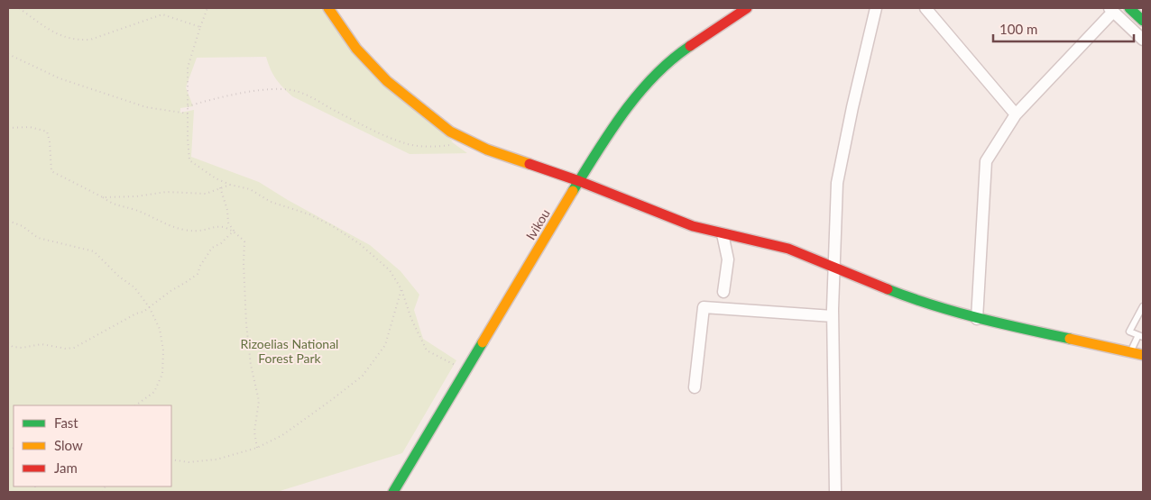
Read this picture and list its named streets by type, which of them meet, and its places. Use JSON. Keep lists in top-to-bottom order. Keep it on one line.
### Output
{"streets":{"main road":["Ivikou"]},"parks":["Rizoelias National Forest Park"],"legend":["Fast","Slow","Jam"],"scale_bar":"100 m"}
